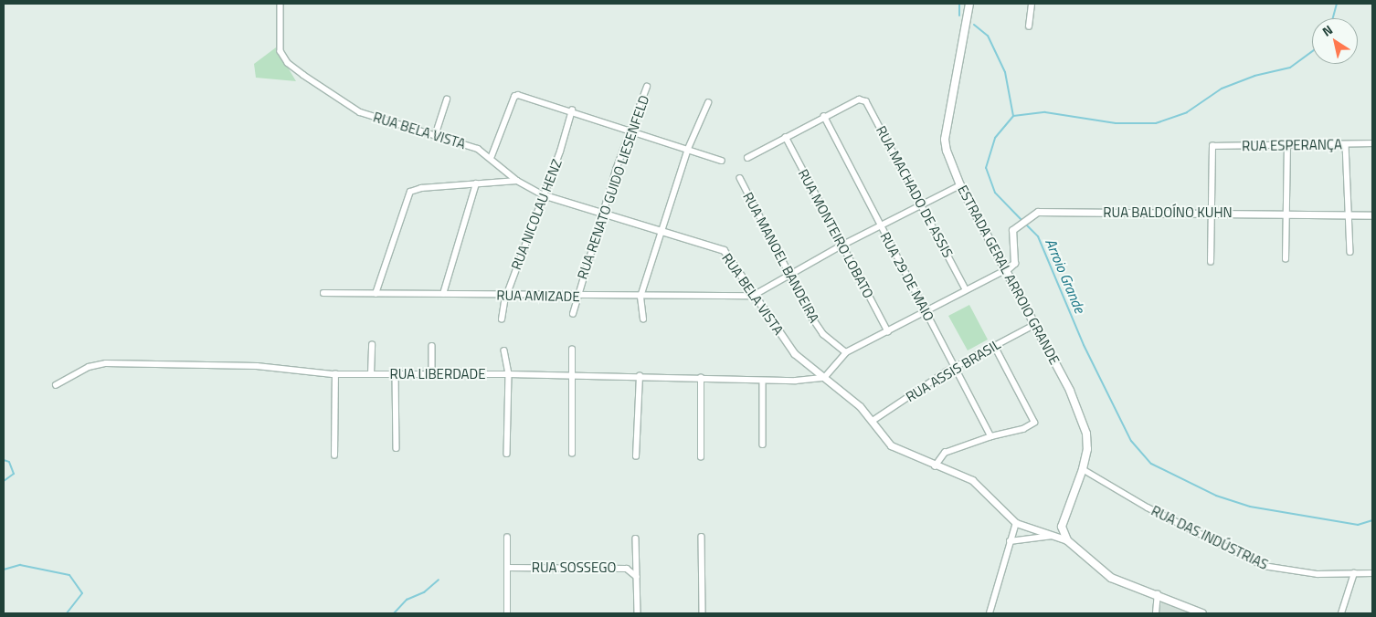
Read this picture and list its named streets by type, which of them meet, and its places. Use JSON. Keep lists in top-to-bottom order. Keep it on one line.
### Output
{"streets":{"main road":["RUA BELA VISTA","ESTRADA GERAL ARROIO GRANDE"],"street":["RUA ESPERANÇA","RUA RENATO GUIDO LIESENFELD","RUA MACHADO DE ASSIS","RUA BALDOÍNO KUHN","RUA NICOLAU HENZ","RUA MONTEIRO LOBATO","RUA MANOEL BANDEIRA","RUA 29 DE MAIO","RUA AMIZADE","RUA ASSIS BRASIL","RUA LIBERDADE","RUA DAS INDÚSTRIAS","RUA SOSSEGO"]},"crossings":[["RUA BELA VISTA","RUA RENATO GUIDO LIESENFELD"],["RUA BELA VISTA","RUA NICOLAU HENZ"],["RUA BELA VISTA","ESTRADA GERAL ARROIO GRANDE"],["RUA BELA VISTA","RUA AMIZADE"],["RUA BELA VISTA","RUA ASSIS BRASIL"],["RUA BELA VISTA","RUA LIBERDADE"],["RUA ESPERANÇA","RUA BALDOÍNO KUHN"],["RUA RENATO GUIDO LIESENFELD","RUA AMIZADE"],["RUA MACHADO DE ASSIS","RUA 29 DE MAIO"],["RUA BALDOÍNO KUHN","ESTRADA GERAL ARROIO GRANDE"],["RUA NICOLAU HENZ","RUA AMIZADE"],["ESTRADA GERAL ARROIO GRANDE","RUA ASSIS BRASIL"],["ESTRADA GERAL ARROIO GRANDE","RUA DAS INDÚSTRIAS"],["RUA 29 DE MAIO","RUA ASSIS BRASIL"]],"water":["Arroio Grande"],"north":"top left"}
